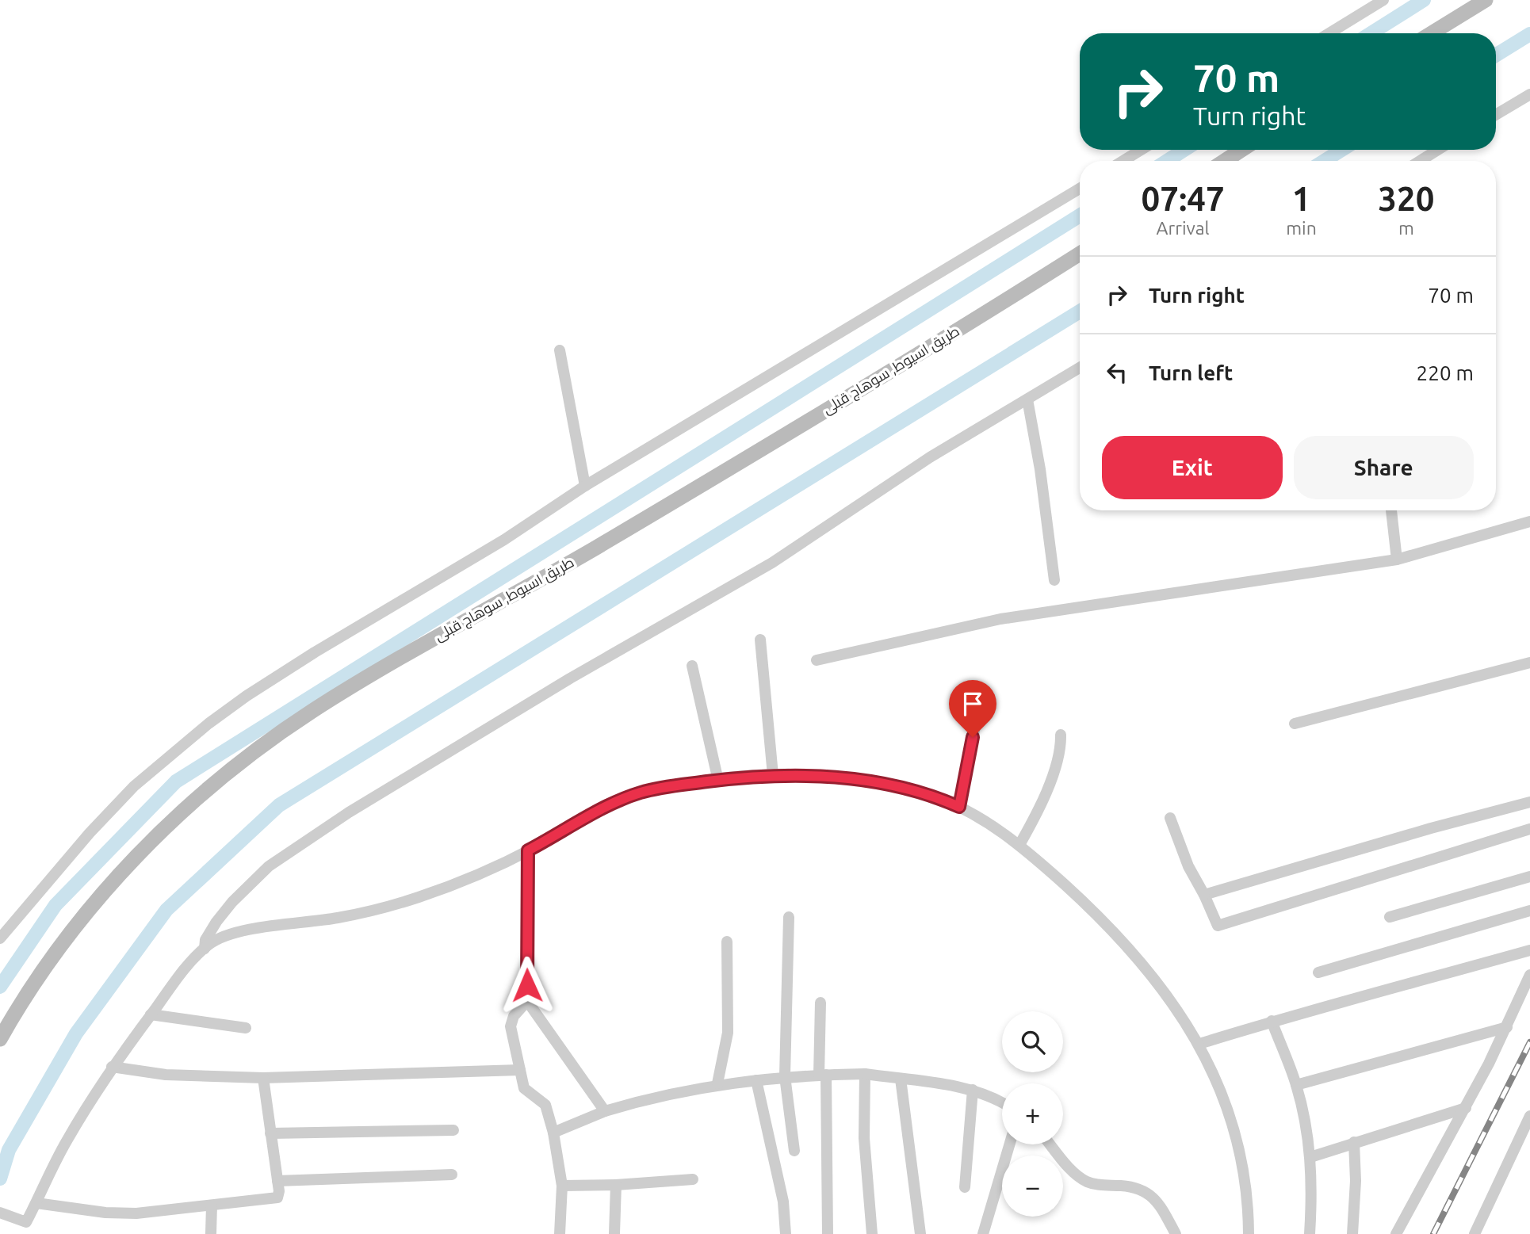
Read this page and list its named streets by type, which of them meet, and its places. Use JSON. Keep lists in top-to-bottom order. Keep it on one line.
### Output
{"streets":{"main road":["طريق اسيوط, سوهاج قبلى"]},"page":{"turn":["70 m","Turn right"],"eta":["07:47","Arrival","1","min","320","m"],"list":[{"name":"Turn right","value":"70 m"},{"name":"Turn left","value":"220 m"}],"buttons":["Exit","Share"],"map_buttons":["+","−"]}}
